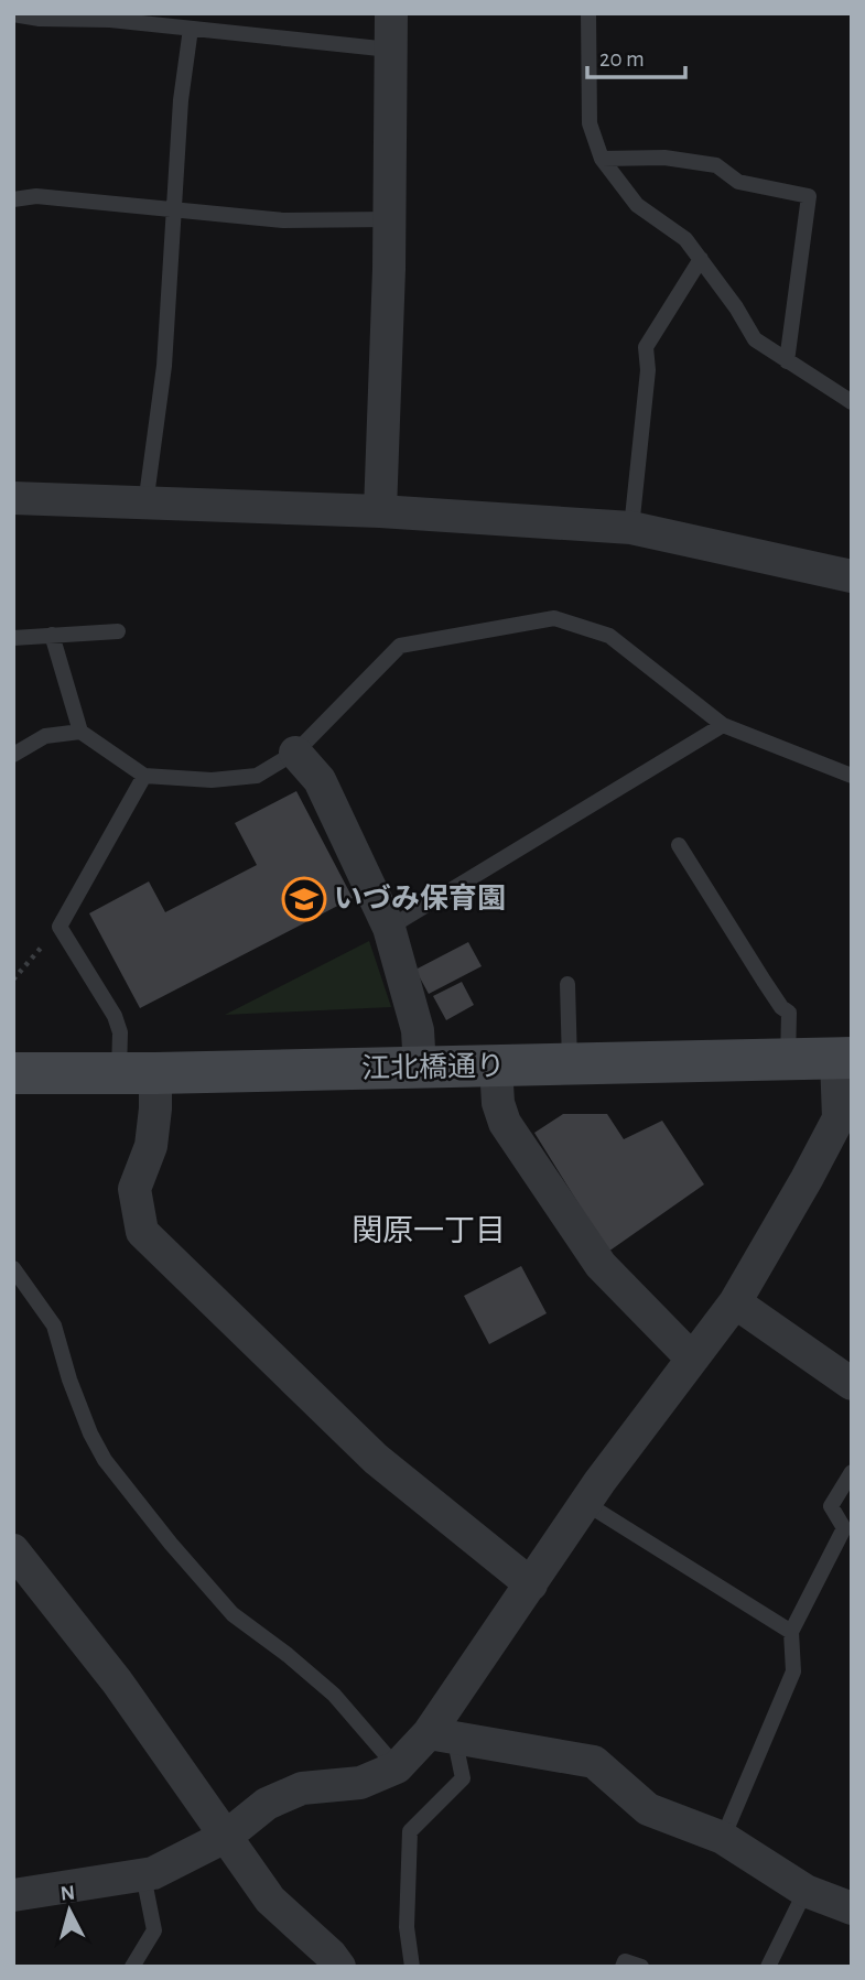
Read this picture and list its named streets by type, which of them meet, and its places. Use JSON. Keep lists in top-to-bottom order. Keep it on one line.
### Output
{"streets":{"main road":["江北橋通り"]},"districts":["関原一丁目"],"places":{"school or university":["いづみ保育園"]},"scale_bar":"20 m","north":"top"}
